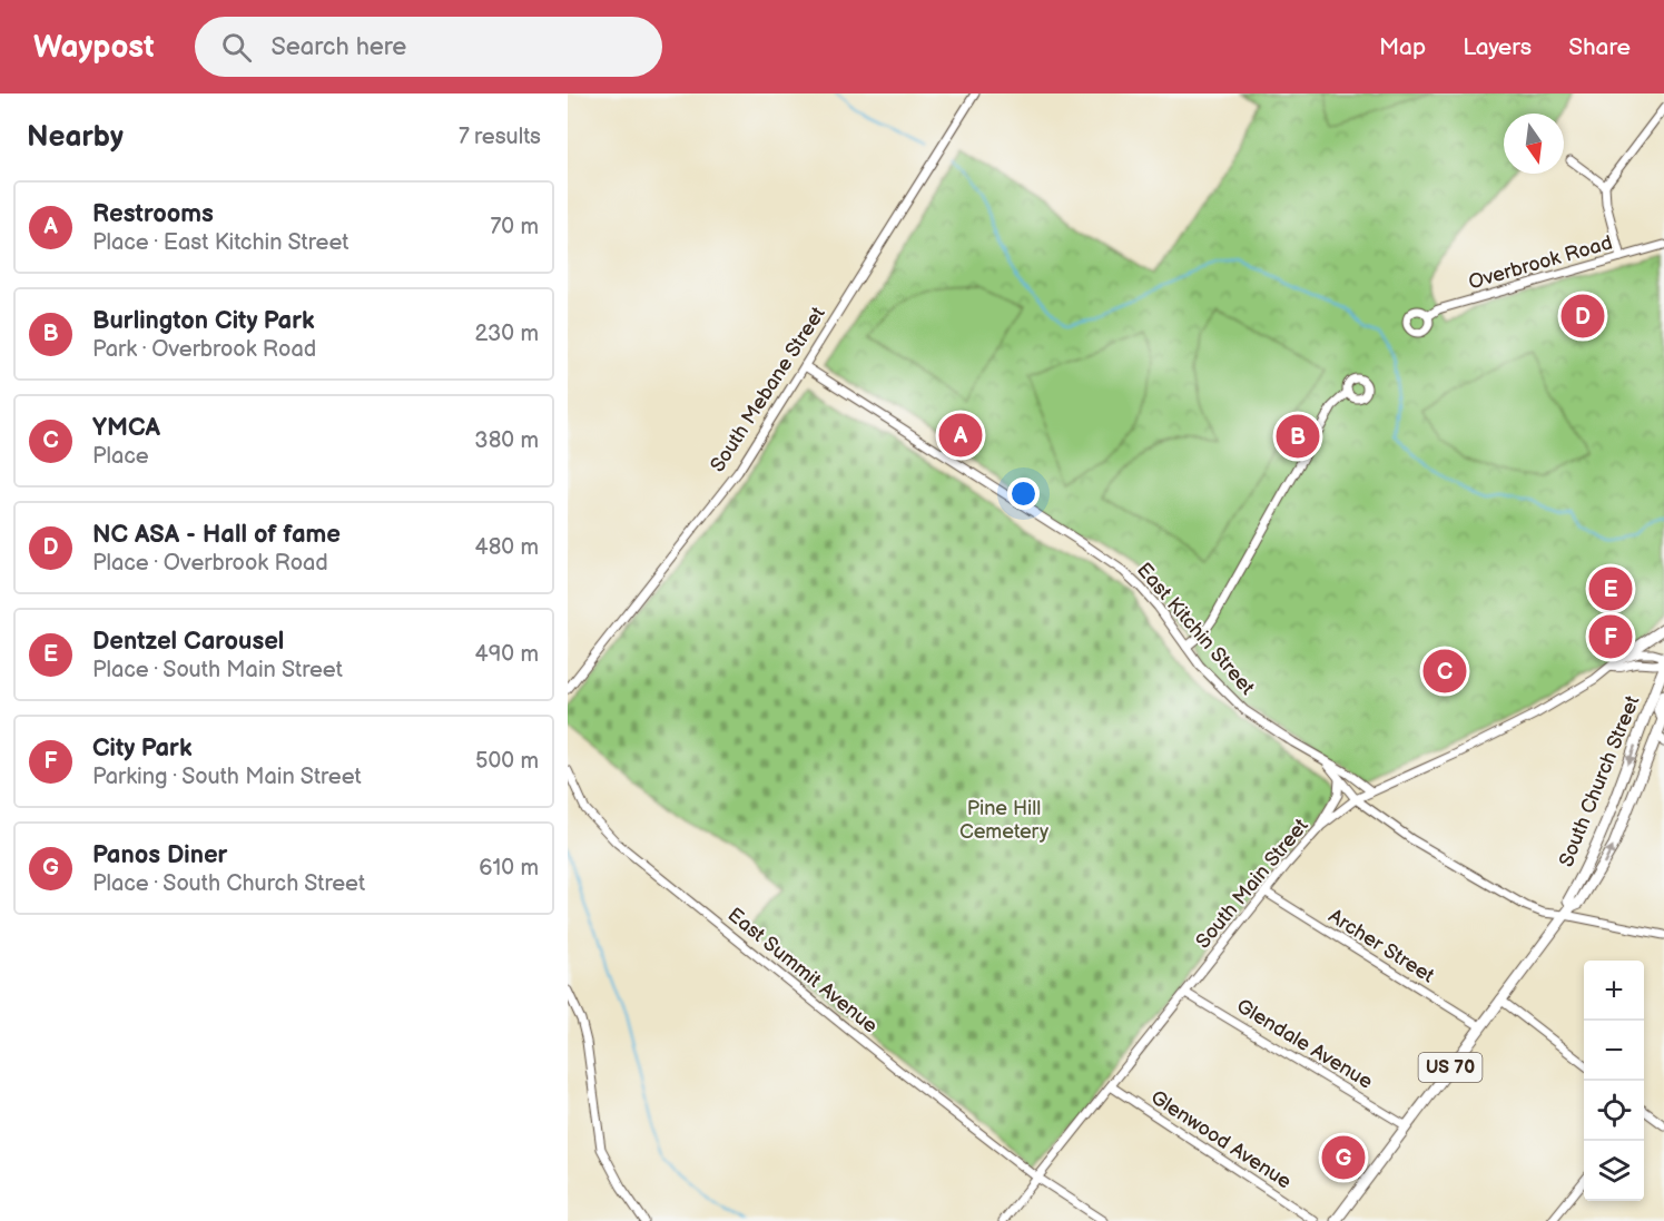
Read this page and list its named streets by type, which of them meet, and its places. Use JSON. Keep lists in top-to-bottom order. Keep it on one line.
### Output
{"streets":{"main road":["South Church Street","US 70"],"street":["Overbrook Road","South Mebane Street","East Kitchin Street","South Main Street","Archer Street","East Summit Avenue","Glendale Avenue","Glenwood Avenue"]},"crossings":[["South Mebane Street","East Kitchin Street"],["East Kitchin Street","South Church Street"],["East Kitchin Street","South Main Street"],["South Church Street","Archer Street"],["South Church Street","Glendale Avenue"],["South Main Street","Archer Street"],["South Main Street","East Summit Avenue"],["South Main Street","Glendale Avenue"],["South Main Street","Glenwood Avenue"]],"parks":["Pine Hill Cemetery"],"north":"bottom","page":{"header":"Waypost","search":"Search here","nav":["Map","Layers","Share"],"heading":["Nearby","7 results"],"list":[{"mark":"A","name":"Restrooms","note":"Place · East Kitchin Street","value":"70 m"},{"mark":"B","name":"Burlington City Park","note":"Park · Overbrook Road","value":"230 m"},{"mark":"C","name":"YMCA","note":"Place","value":"380 m"},{"mark":"D","name":"NC ASA - Hall of fame","note":"Place · Overbrook Road","value":"480 m"},{"mark":"E","name":"Dentzel Carousel","note":"Place · South Main Street","value":"490 m"},{"mark":"F","name":"City Park","note":"Parking · South Main Street","value":"500 m"},{"mark":"G","name":"Panos Diner","note":"Place · South Church Street","value":"610 m"}],"pins":["D","A","B","E","F","C","G"],"map_buttons":["+","−"]}}
